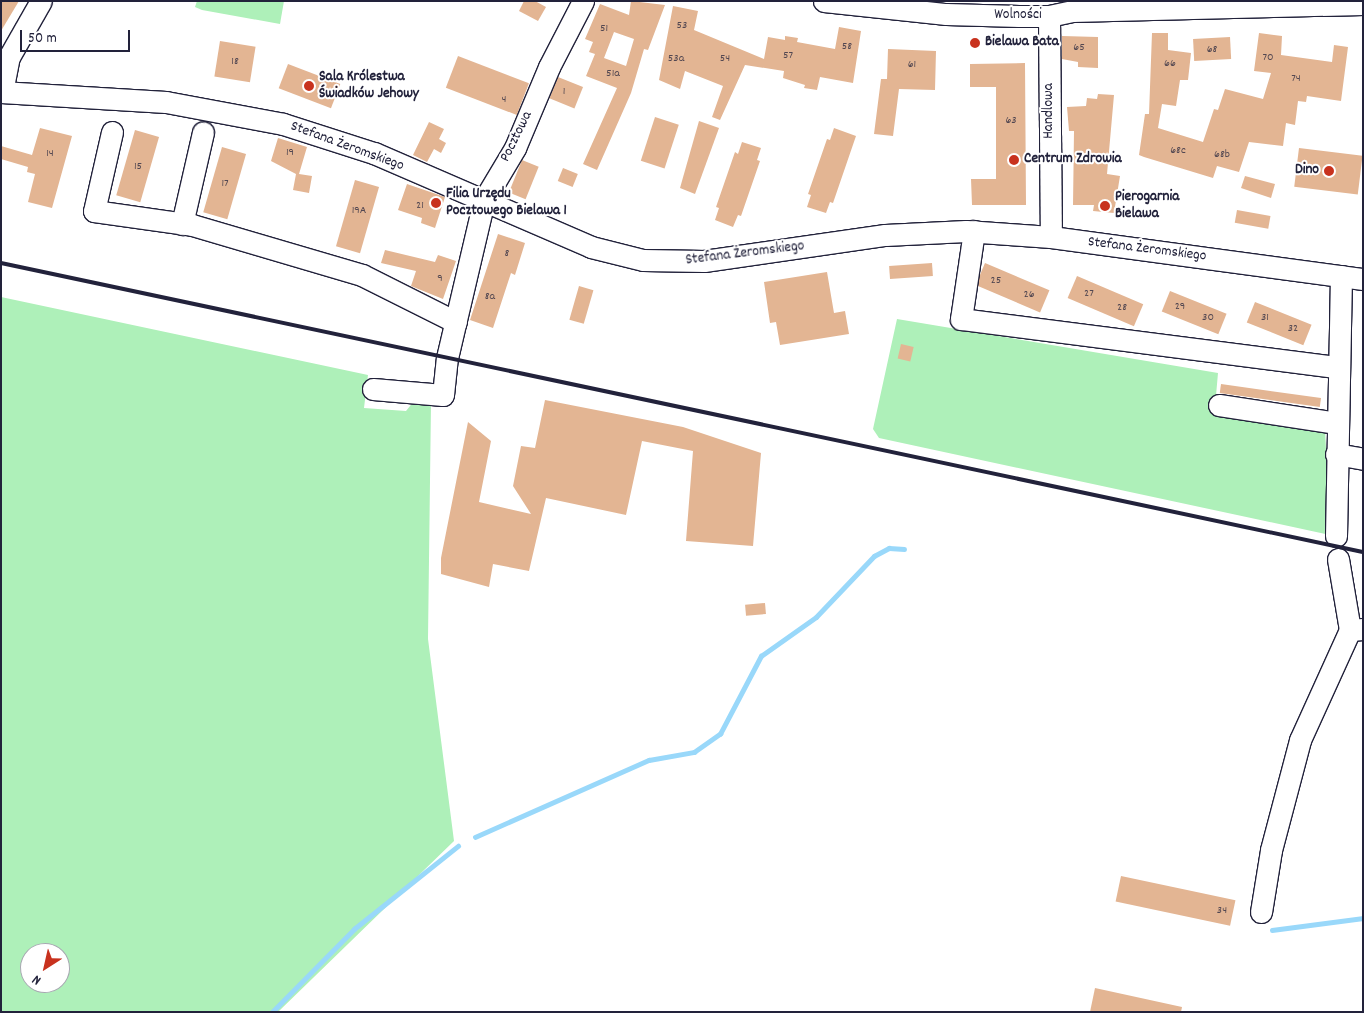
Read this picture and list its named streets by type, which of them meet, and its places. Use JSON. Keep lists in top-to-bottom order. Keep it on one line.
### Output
{"streets":{"street":["Wolności","Handlowa","Pocztowa","Stefana Żeromskiego"]},"crossings":[["Wolności","Handlowa"],["Handlowa","Stefana Żeromskiego"],["Pocztowa","Stefana Żeromskiego"]],"places":["Bielawa Bata","Sala Królestwa Świadków Jehowy","Centrum Zdrowia","Dino","Filia Urzędu Pocztowego Bielawa 1","Pierogarnia Bielawa"],"house_numbers":["53","51","58","65","68","57","70","53a","54","18","66","61","51a","74","1","4","63","68c","19","14","68b","15","17","21","19A","8","9","25","27","26","8a","29","28","30","31","32","34"],"scale_bar":"50 m","north":"bottom left"}
